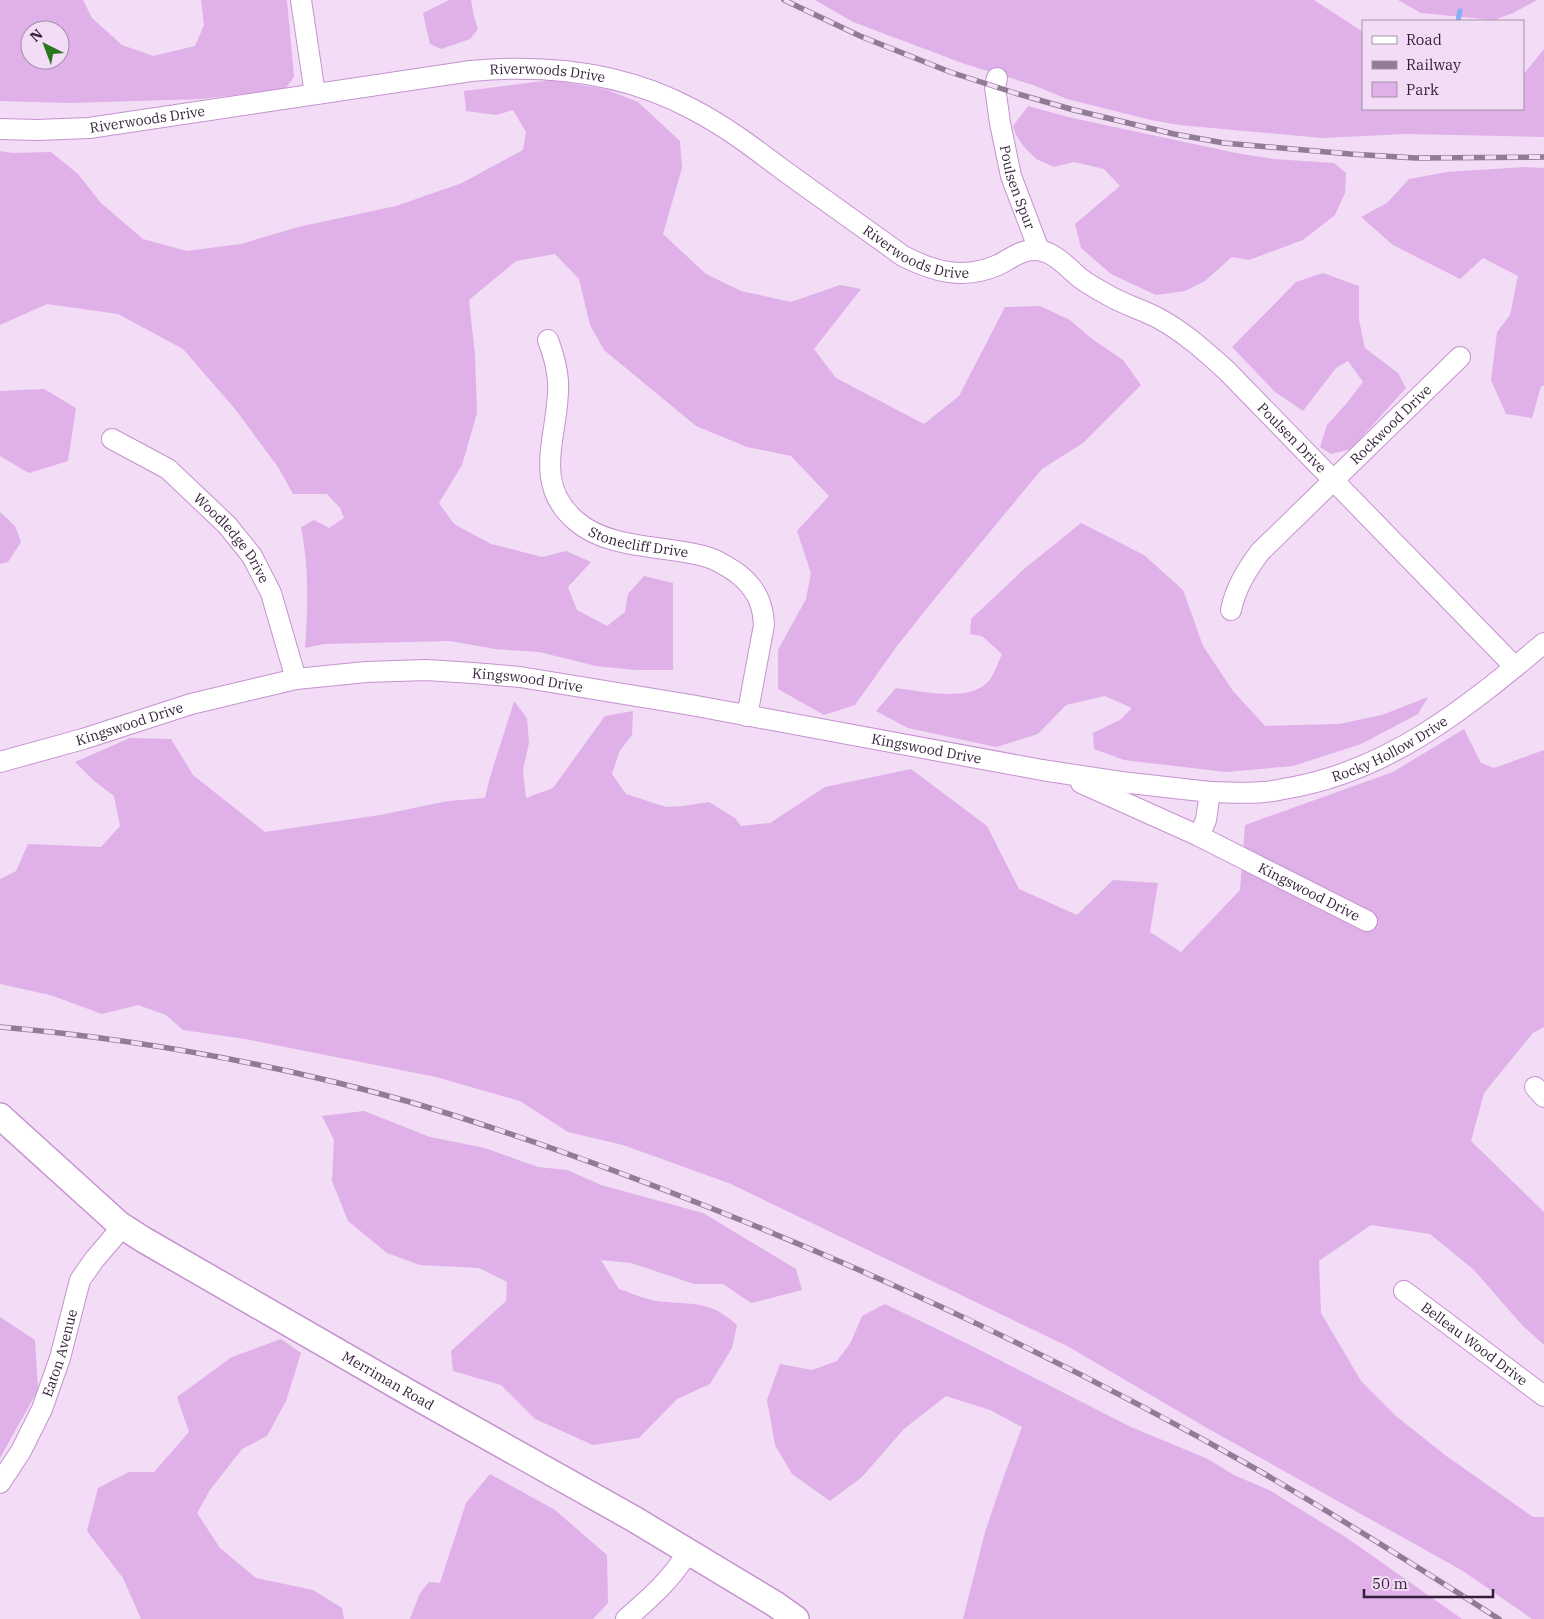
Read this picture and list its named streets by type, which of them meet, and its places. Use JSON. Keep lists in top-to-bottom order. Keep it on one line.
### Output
{"streets":{"main road":["Merriman Road"],"street":["Riverwoods Drive","Poulsen Spur","Rockwood Drive","Poulsen Drive","Woodledge Drive","Stonecliff Drive","Kingswood Drive","Rocky Hollow Drive","Belleau Wood Drive","Eaton Avenue"]},"crossings":[["Riverwoods Drive","Poulsen Spur"],["Riverwoods Drive","Poulsen Drive"],["Poulsen Spur","Poulsen Drive"],["Rockwood Drive","Poulsen Drive"],["Poulsen Drive","Rocky Hollow Drive"],["Woodledge Drive","Kingswood Drive"],["Stonecliff Drive","Kingswood Drive"],["Kingswood Drive","Rocky Hollow Drive"],["Eaton Avenue","Merriman Road"]],"legend":["Road","Railway","Park"],"scale_bar":"50 m","north":"top left"}
